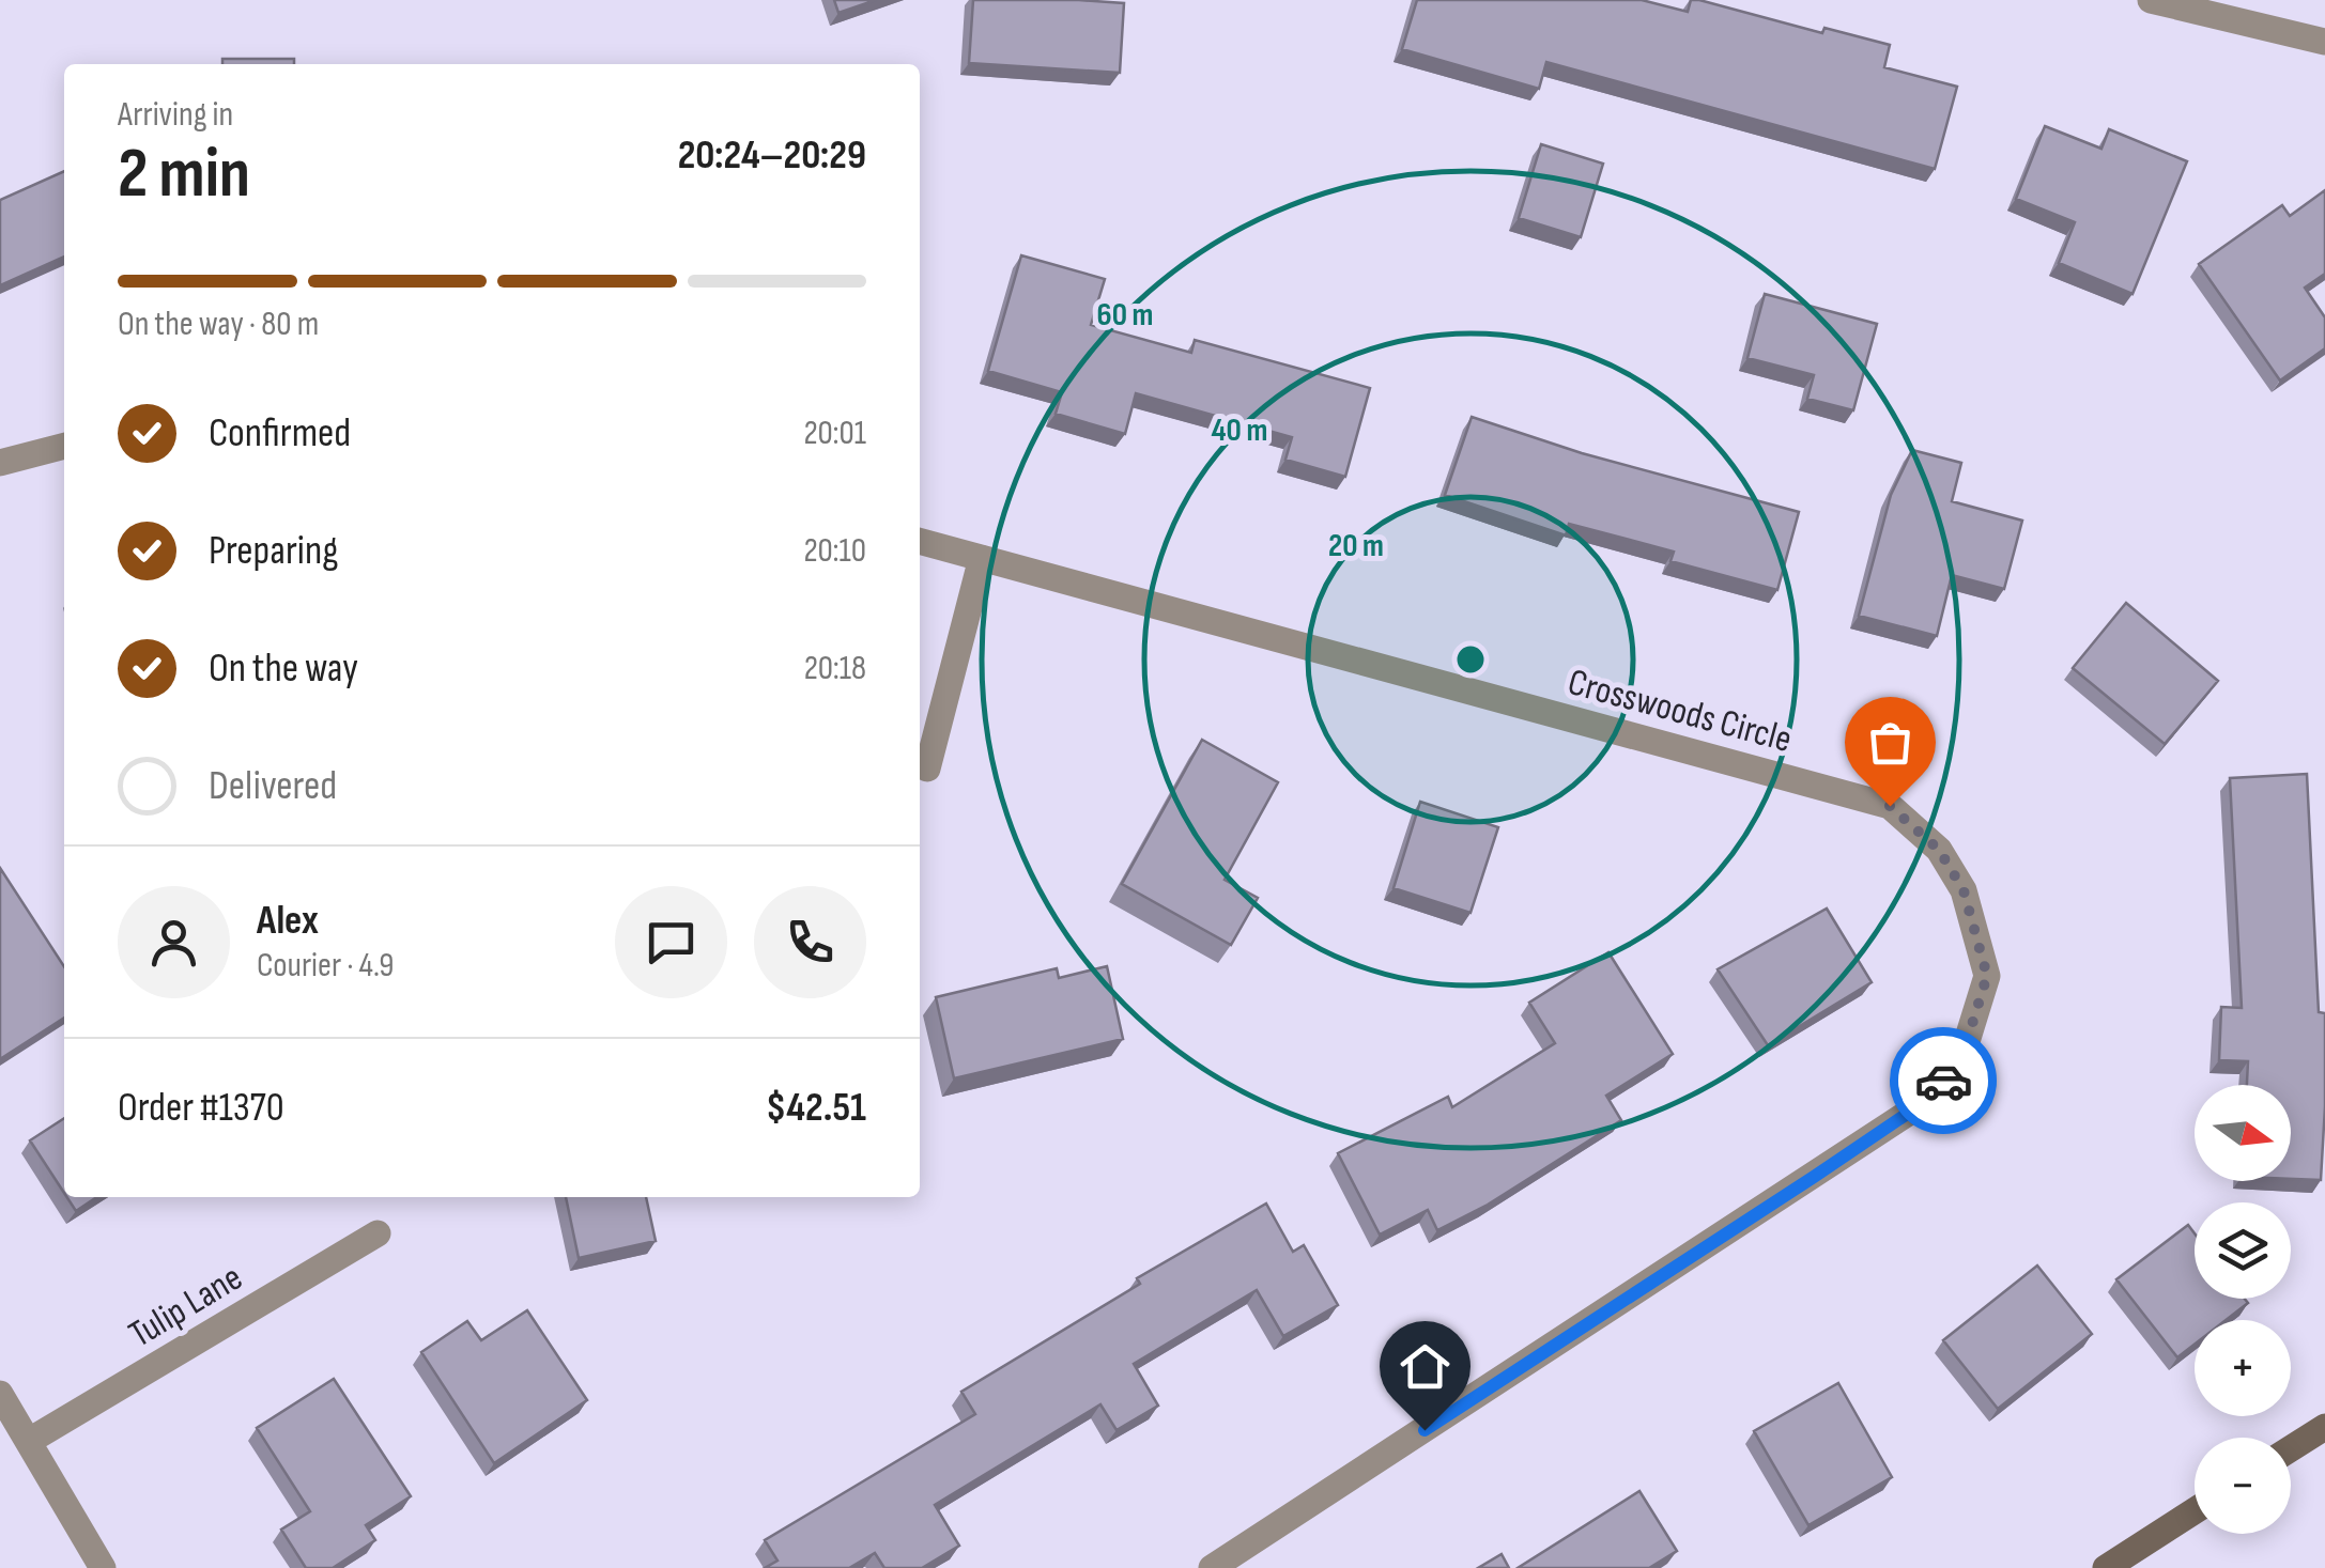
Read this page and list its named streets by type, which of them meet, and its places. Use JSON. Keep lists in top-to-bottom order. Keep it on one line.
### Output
{"streets":{"street":["Crosswoods Circle","Tulip Lane"]},"north":"right","page":{"heading":["2 min","Arriving in","20:24–20:29"],"panel":["Alex","Courier · 4.9","Order #1370","$42.51"],"bar":"On the way · 80 m","list":[["Confirmed","20:01"],["Preparing","20:10"],["On the way","20:18"],"Delivered"],"map_buttons":["+","−"]},"rings":["60 m","40 m","20 m"]}
